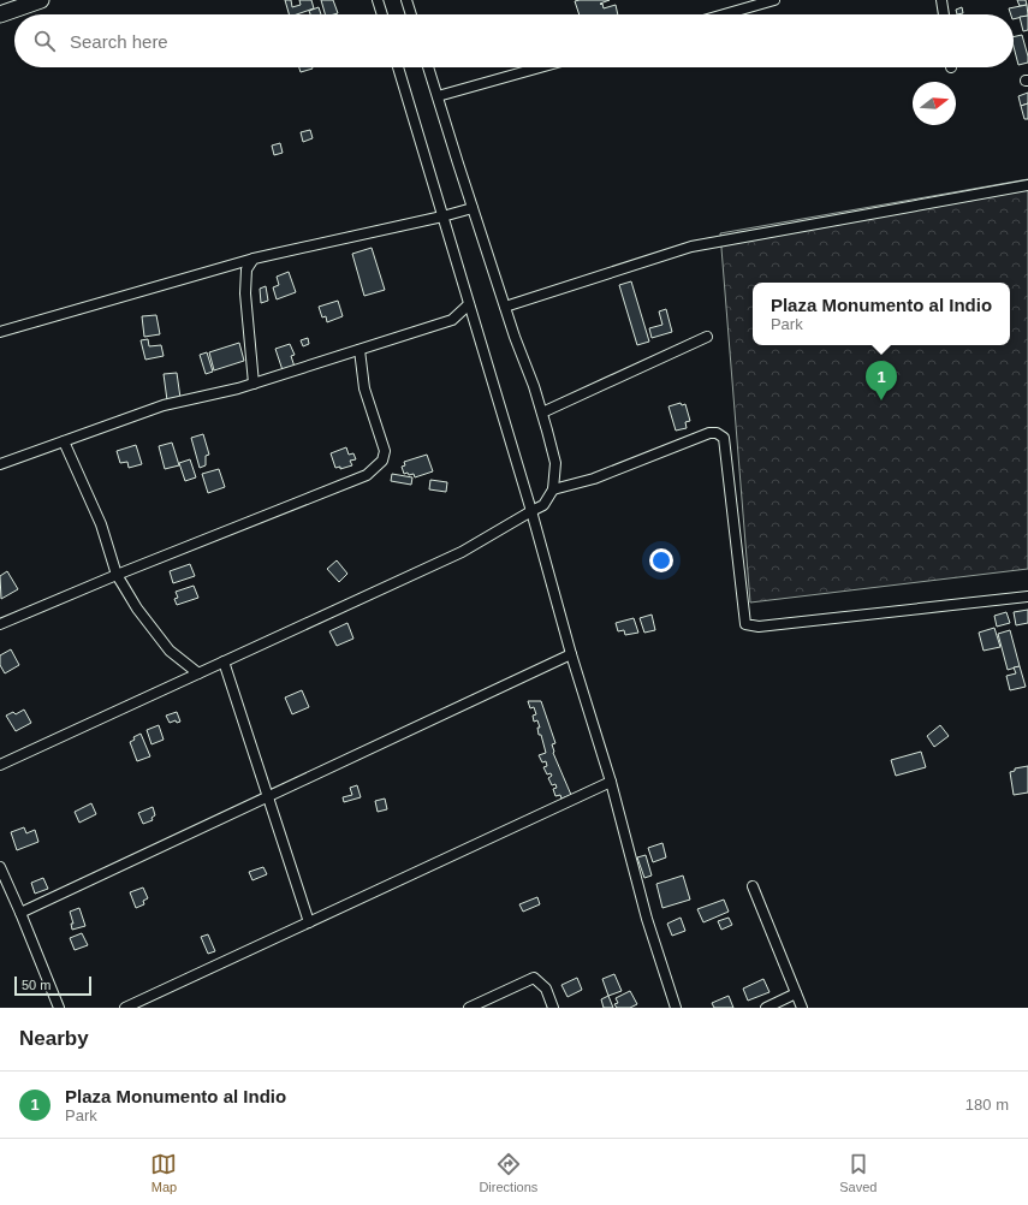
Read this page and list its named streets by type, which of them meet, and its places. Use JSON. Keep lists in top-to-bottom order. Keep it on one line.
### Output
{"scale_bar":"50 m","north":"right","page":{"search":"Search here","popup":["Plaza Monumento al Indio","Park"],"pins":"1","scale":"50 m","heading":"Nearby","list":[{"mark":"1","name":"Plaza Monumento al Indio","note":"Park","value":"180 m"}],"nav":["Map","Directions","Saved"]}}
